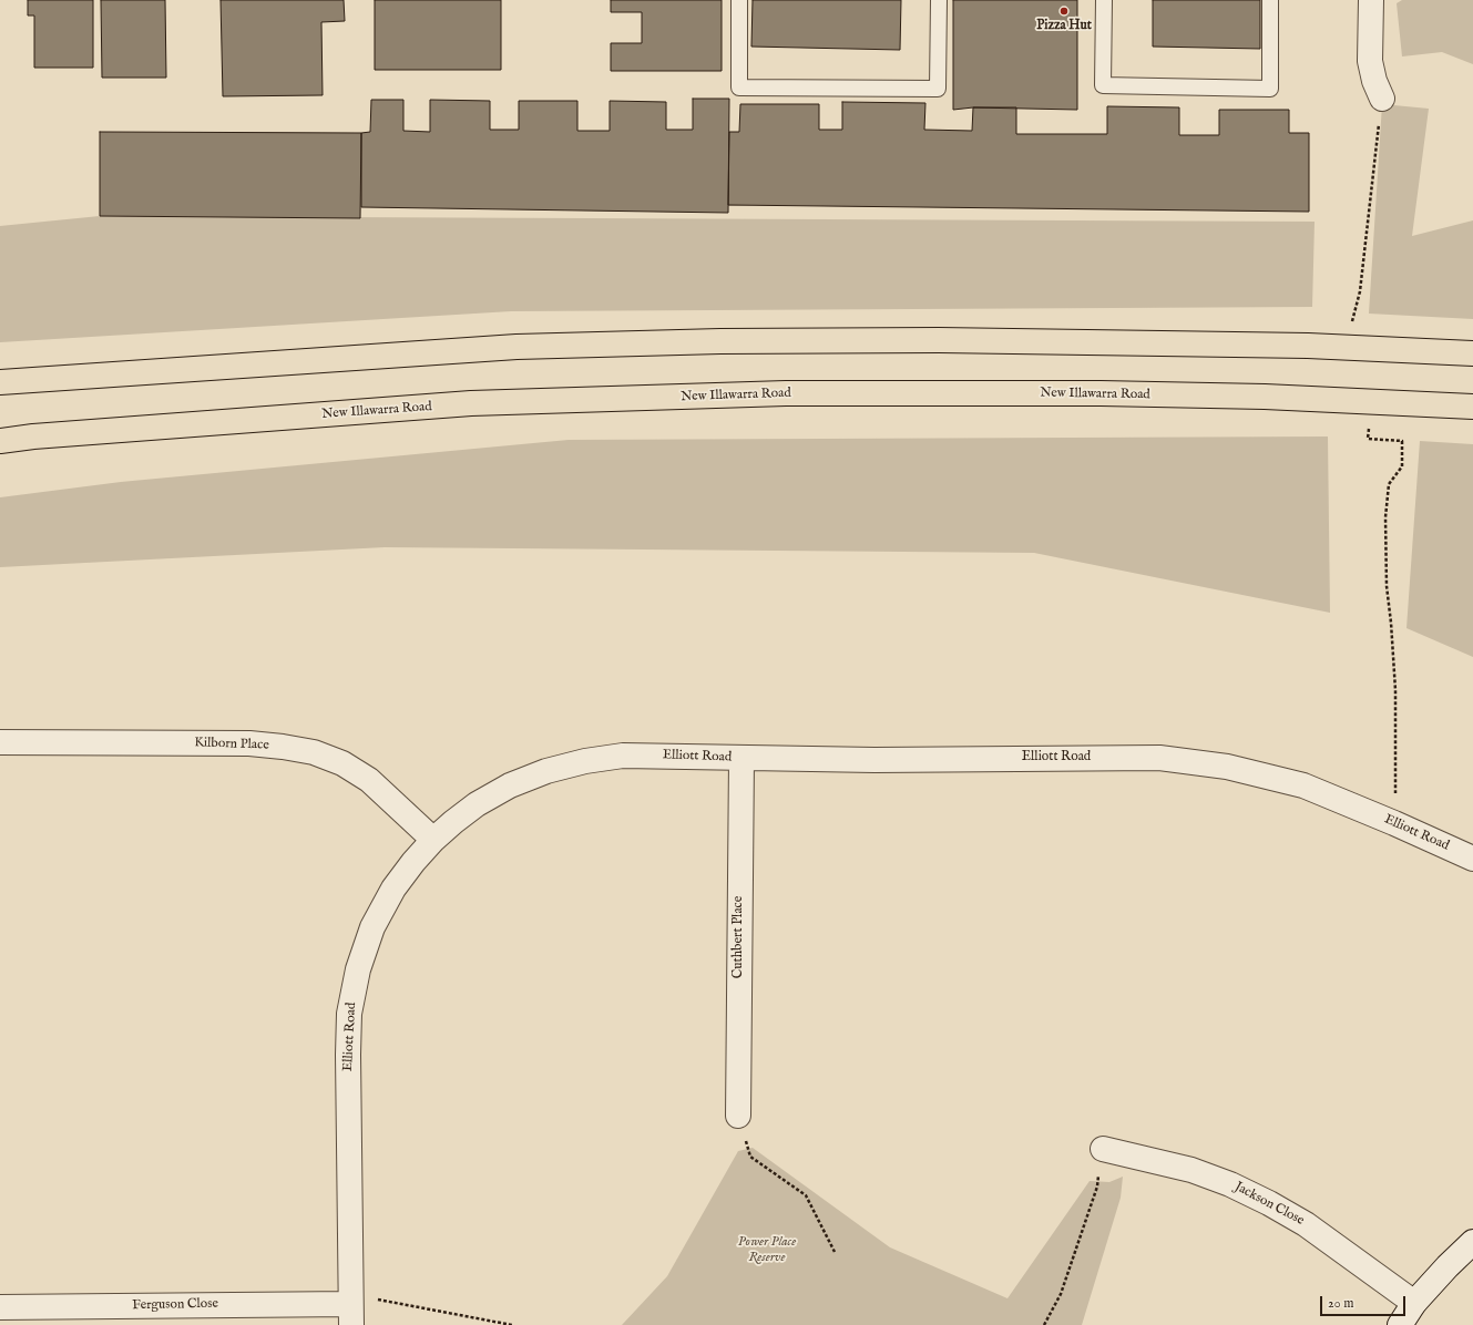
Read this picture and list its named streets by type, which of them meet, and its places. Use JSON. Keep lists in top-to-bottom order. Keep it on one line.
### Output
{"streets":{"highway":["New Illawarra Road"],"street":["Kilborn Place","Elliott Road","Cuthbert Place","Jackson Close","Ferguson Close"]},"crossings":[["Kilborn Place","Elliott Road"],["Elliott Road","Cuthbert Place"],["Elliott Road","Ferguson Close"]],"parks":["Power Place Reserve"],"places":["Pizza Hut"],"scale_bar":"20 m"}
